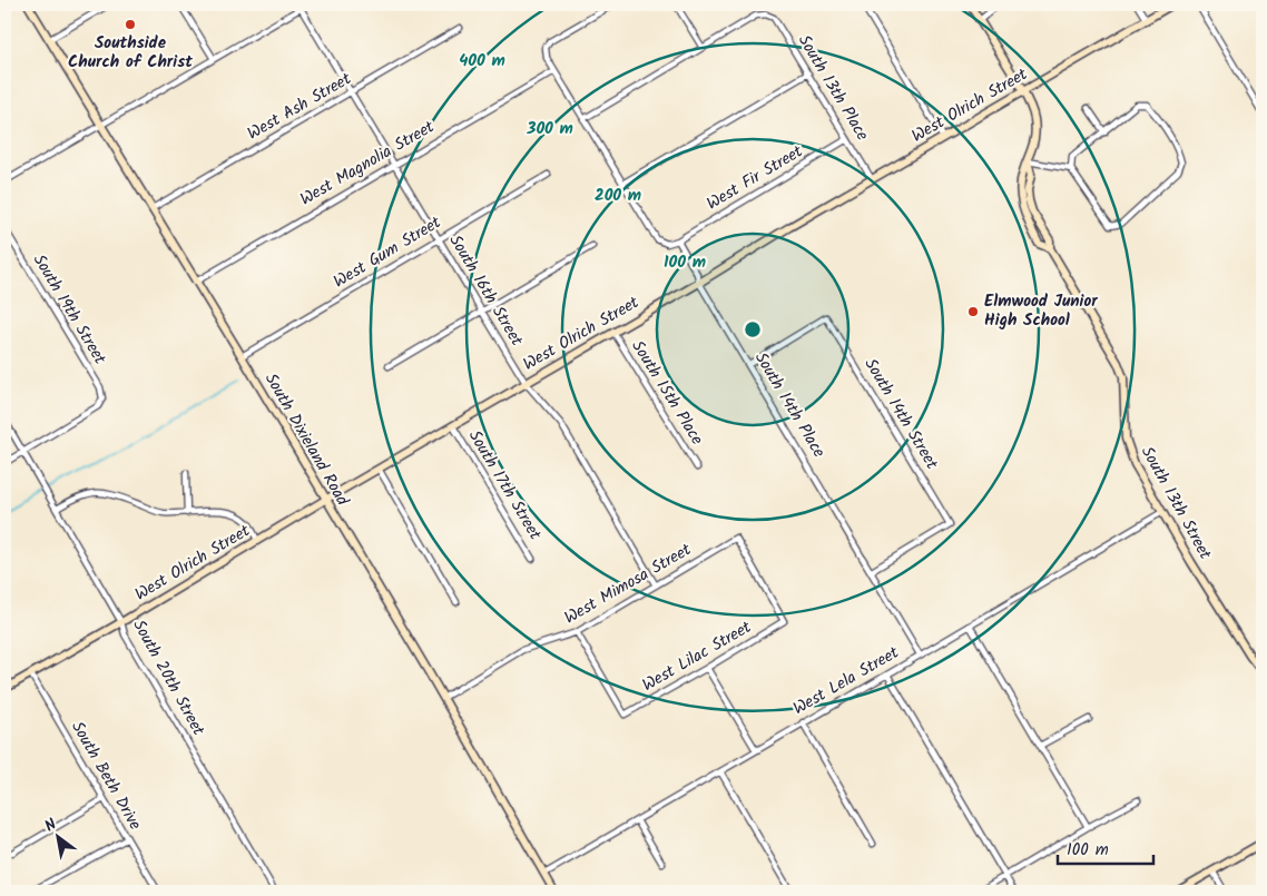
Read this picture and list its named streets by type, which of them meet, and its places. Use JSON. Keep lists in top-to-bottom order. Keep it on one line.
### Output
{"streets":{"street":["South 13th Place","West Olrich Street","West Ash Street","West Magnolia Street","West Fir Street","West Gum Street","South 16th Street","South 19th Street","South 15th Place","South 14th Place","South 14th Street","South Dixieland Road","South 17th Street","South 13th Street","West Mimosa Street","West Lilac Street","South 20th Street","West Lela Street","South Beth Drive"]},"crossings":[["South 13th Place","West Olrich Street"],["South 13th Place","West Fir Street"],["West Olrich Street","South 16th Street"],["West Olrich Street","South 15th Place"],["West Olrich Street","South 14th Place"],["West Olrich Street","South Dixieland Road"],["West Olrich Street","South 17th Street"],["West Olrich Street","South 13th Street"],["West Olrich Street","South 20th Street"],["West Olrich Street","South Beth Drive"],["West Ash Street","South 16th Street"],["West Ash Street","South Dixieland Road"],["West Magnolia Street","South 16th Street"],["West Magnolia Street","South Dixieland Road"],["West Fir Street","South 14th Place"],["West Gum Street","South 16th Street"],["West Gum Street","South Dixieland Road"],["South 16th Street","West Mimosa Street"],["South 19th Street","South 20th Street"],["South 14th Place","South 14th Street"],["South 14th Place","West Lela Street"],["South Dixieland Road","West Mimosa Street"],["South Dixieland Road","West Lela Street"],["South 13th Street","West Lela Street"],["West Mimosa Street","West Lilac Street"]],"places":["Southside Church of Christ","Elmwood Junior High School"],"scale_bar":"100 m","north":"top left","rings":["400 m","300 m","200 m","100 m"]}
